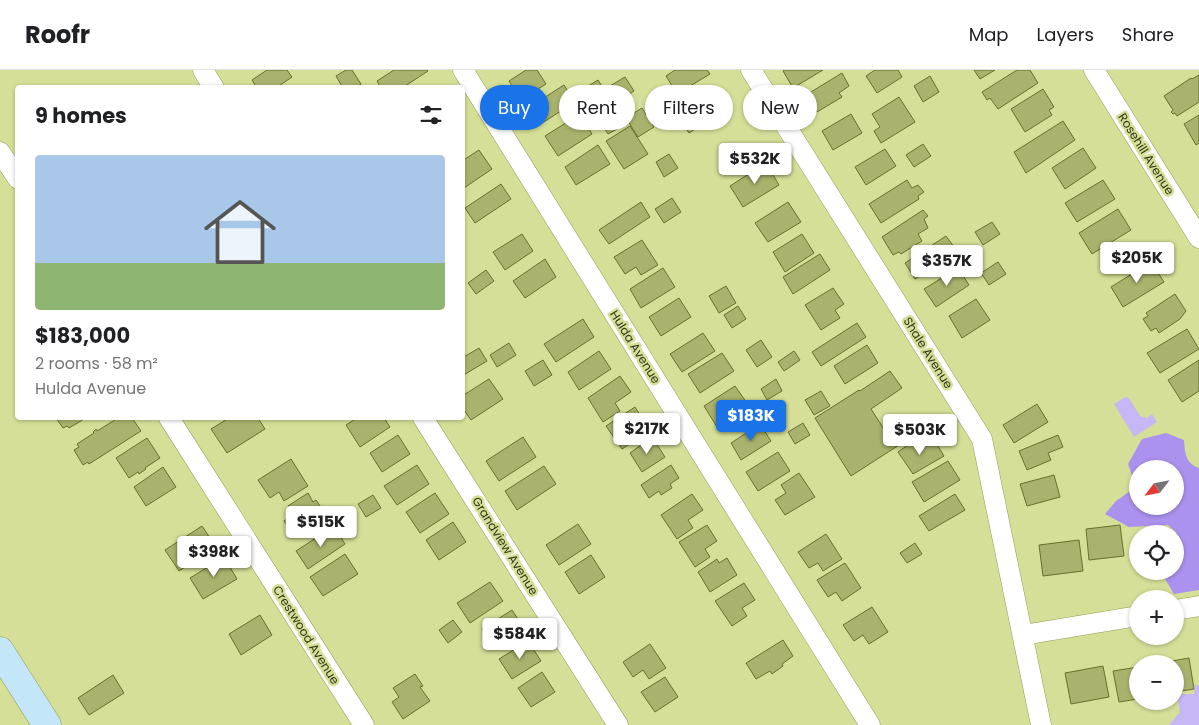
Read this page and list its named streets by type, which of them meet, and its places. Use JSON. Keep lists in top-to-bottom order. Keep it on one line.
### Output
{"streets":{"street":["Rosehill Avenue","Hulda Avenue","Shale Avenue","Grandview Avenue","Crestwood Avenue"]},"north":"bottom left","page":{"header":"Roofr","nav":["Map","Layers","Share"],"chip":["Buy","Rent","Filters","New"],"heading":"9 homes","price":["$532K","$205K","$357K","$183K","$217K","$503K","$515K","$398K","$584K"],"list":[{"name":"$183,000","note":"2 rooms · 58 m² · Hulda Avenue"}],"map_buttons":["+","−"]}}
